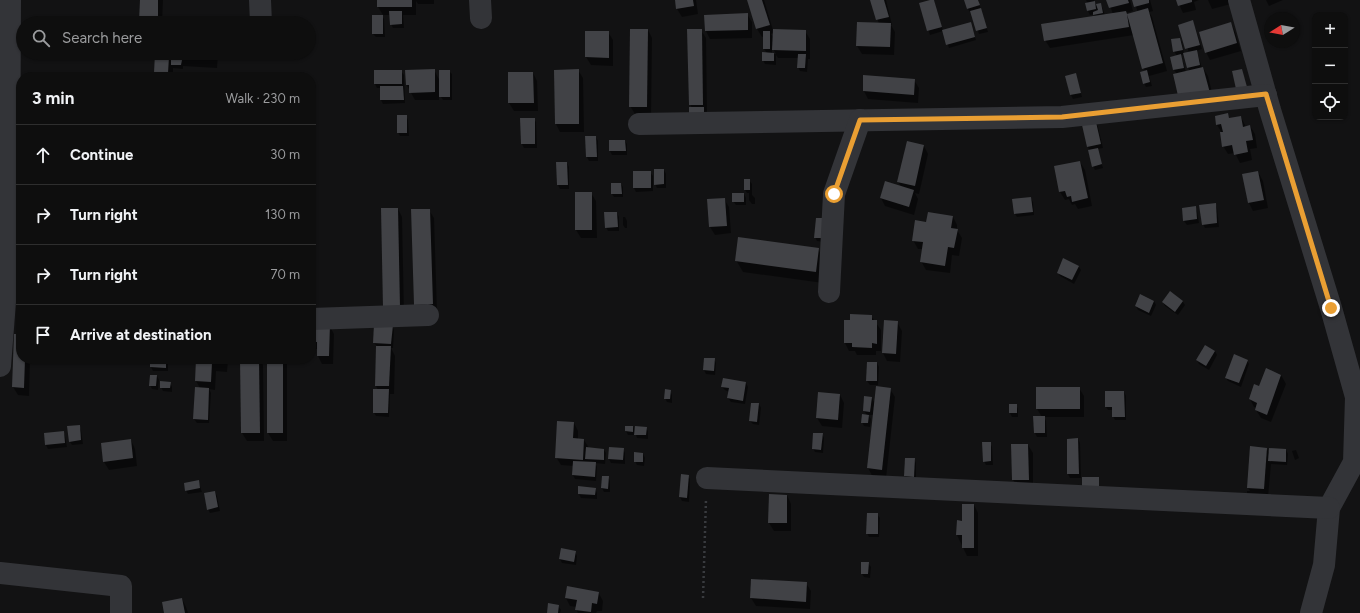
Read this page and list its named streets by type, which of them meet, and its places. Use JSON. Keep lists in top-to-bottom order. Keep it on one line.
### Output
{"north":"left","page":{"map_buttons":["+","−"],"search":"Search here","heading":["3 min","Walk · 230 m"],"list":[["Continue","30 m"],["Turn right","130 m"],["Turn right","70 m"],"Arrive at destination"]}}
